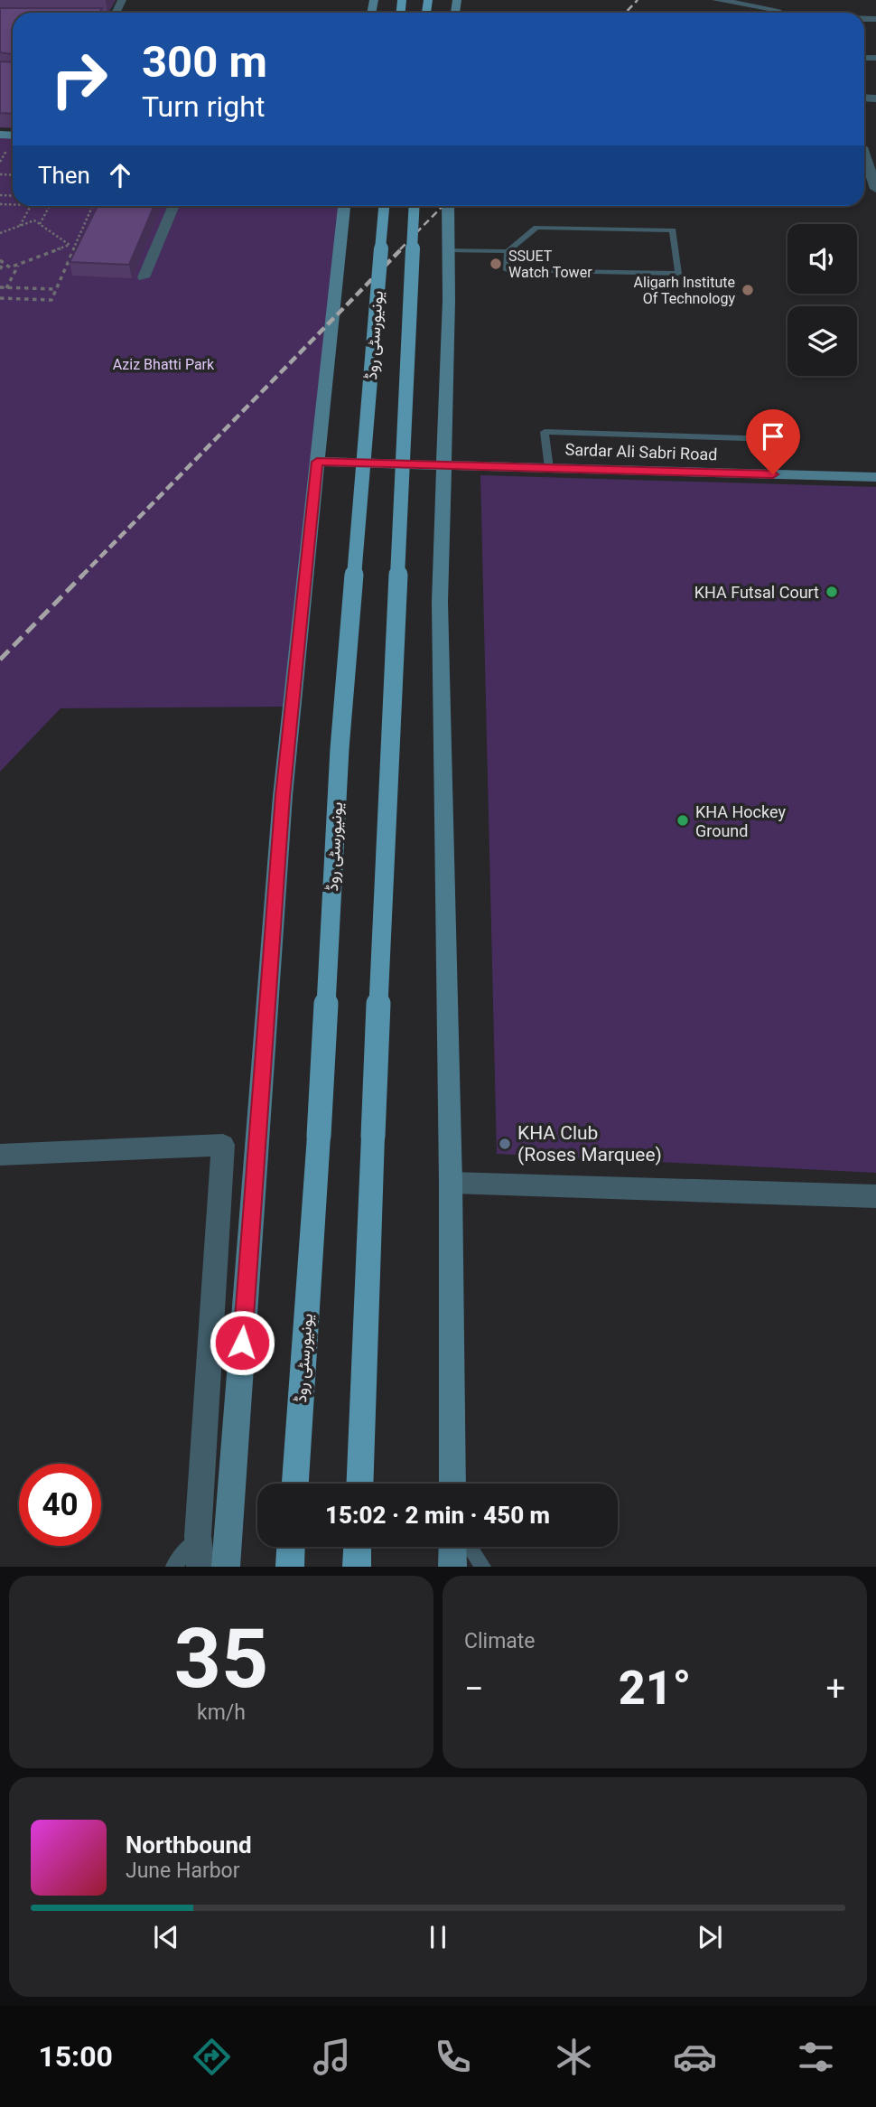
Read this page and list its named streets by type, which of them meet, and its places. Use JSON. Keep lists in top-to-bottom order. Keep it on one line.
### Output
{"streets":{"main road":["یونیورسٹی روڈ"],"street":["Sardar Ali Sabri Road"]},"parks":["Aziz Bhatti Park"],"places":["SSUET Watch Tower","Aligarh Institute Of Technology","KHA Futsal Court","KHA Hockey Ground","KHA Club (Roses Marquee)"],"page":{"turn":["300 m","Turn right"],"then":"Then","limit":"40","trip":"15:02 · 2 min · 450 m","tile":[["35","km/h"],"Climate"],"heat":["−","21°","+"],"song":["Northbound","June Harbor"],"tabs":"15:00"}}
